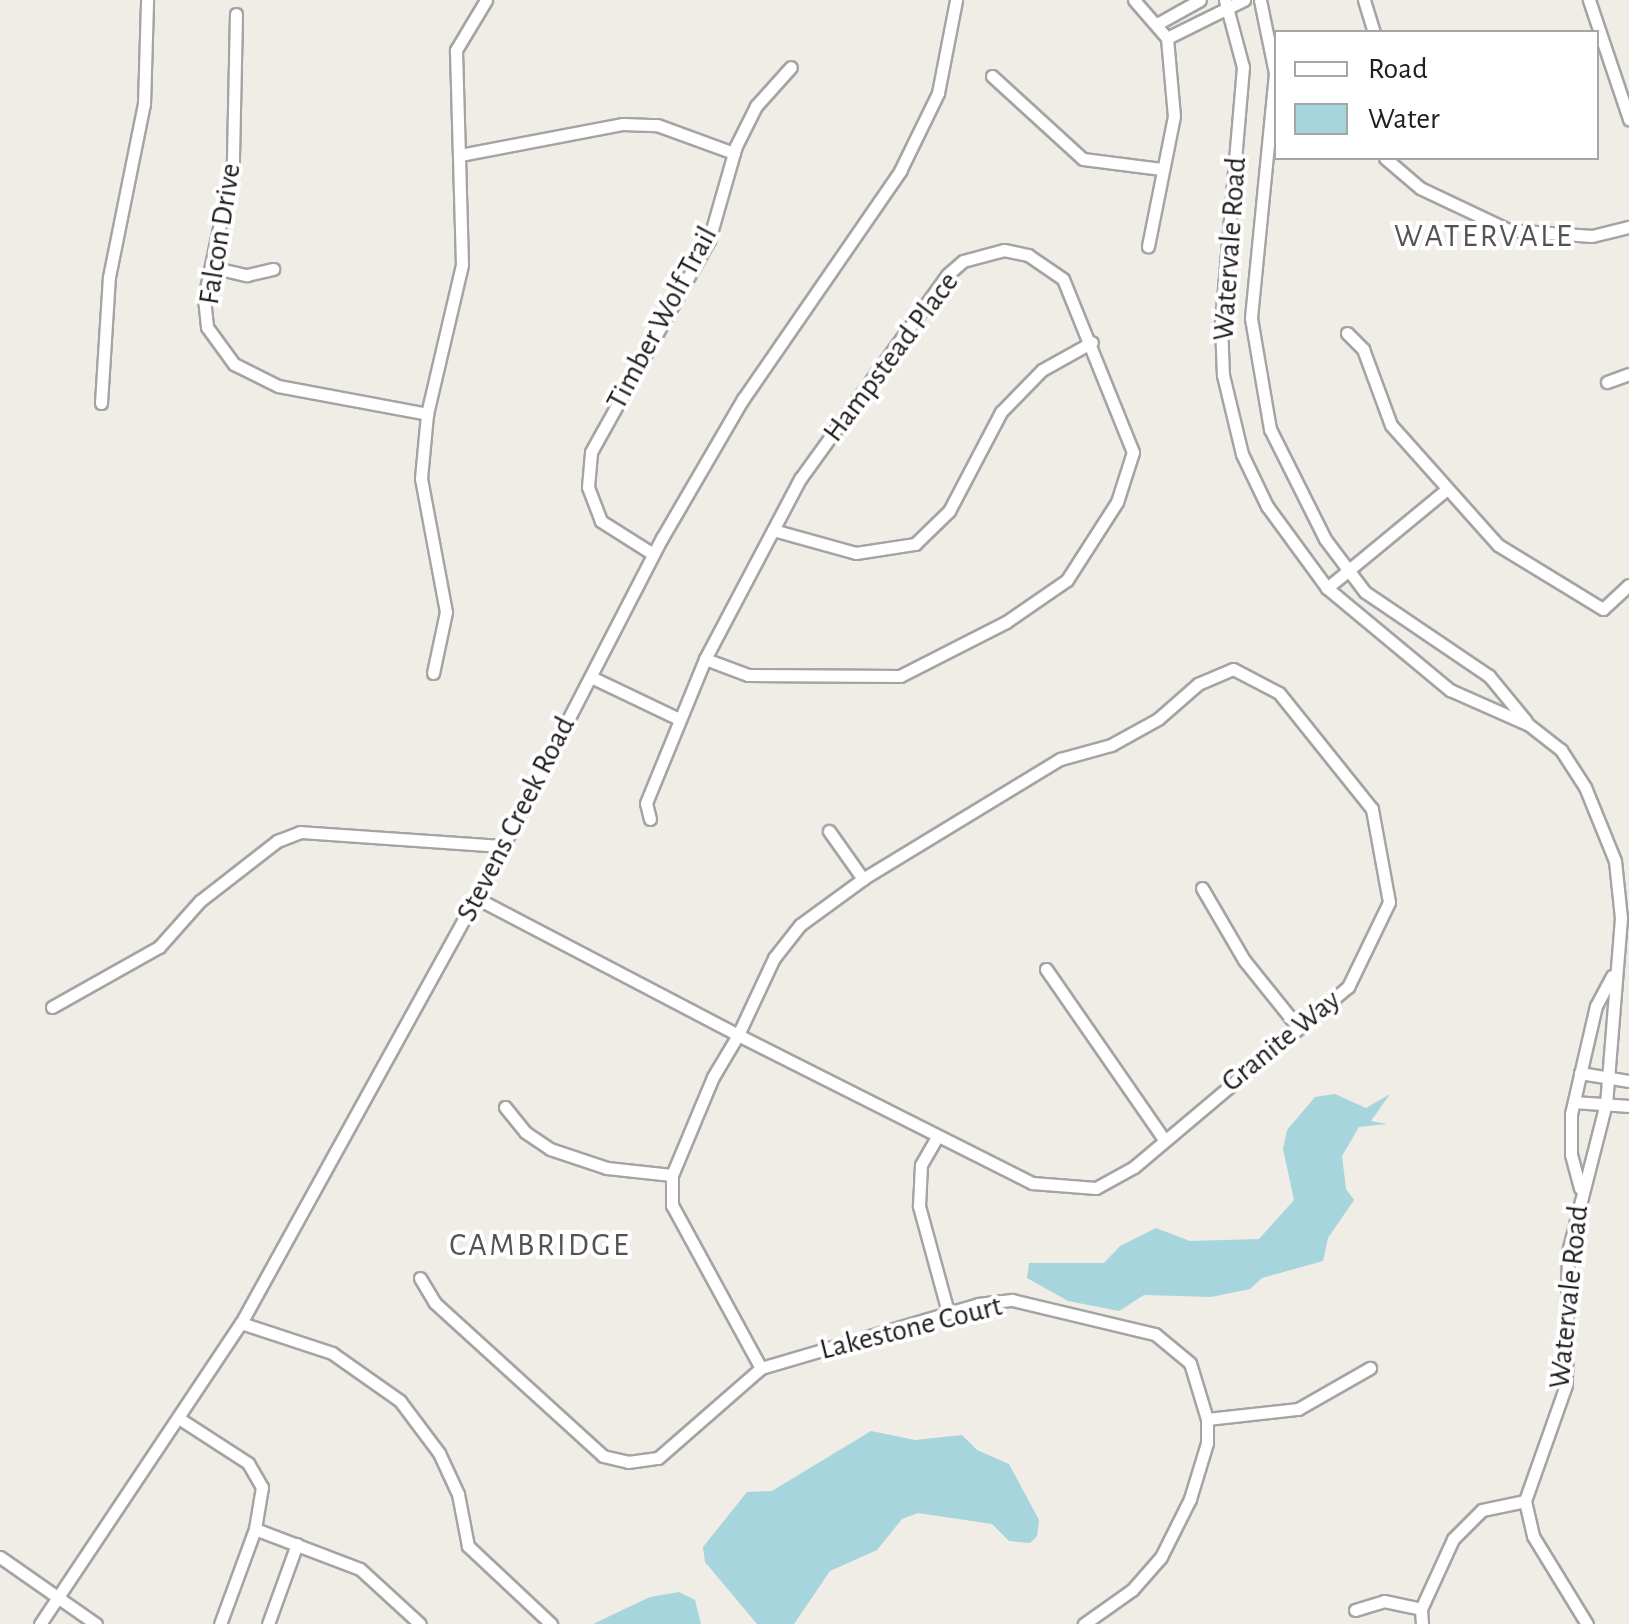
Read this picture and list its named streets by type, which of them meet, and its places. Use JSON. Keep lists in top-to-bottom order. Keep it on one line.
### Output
{"streets":{"street":["Falcon Drive","Watervale Road","Timber Wolf Trail","Hampstead Place","Stevens Creek Road","Granite Way","Lakestone Court"]},"crossings":[["Timber Wolf Trail","Stevens Creek Road"],["Stevens Creek Road","Granite Way"]],"districts":["WATERVALE","CAMBRIDGE"],"legend":["Road","Water"]}
